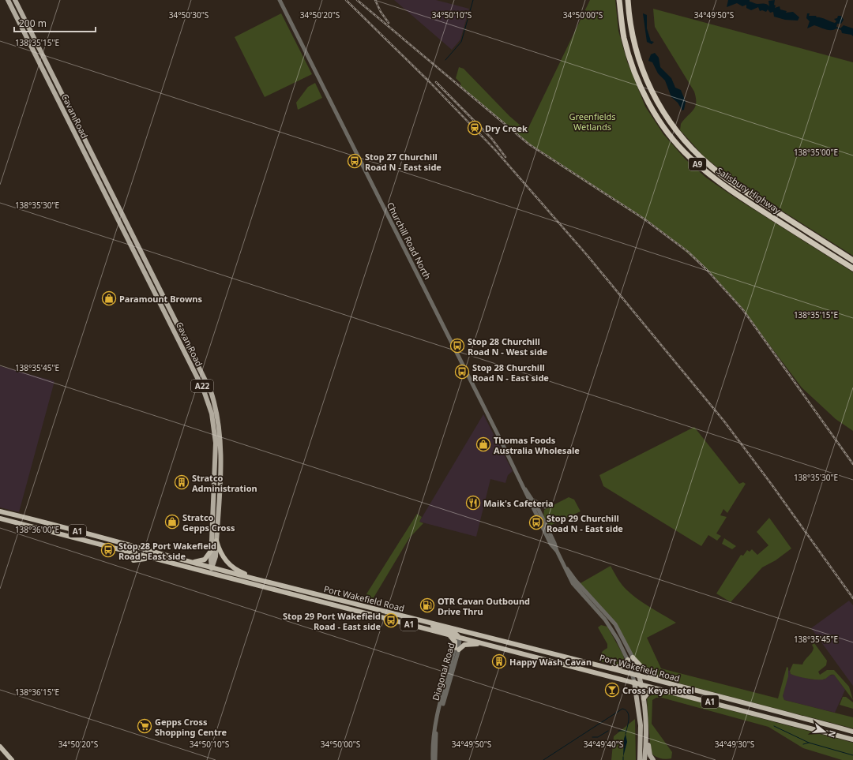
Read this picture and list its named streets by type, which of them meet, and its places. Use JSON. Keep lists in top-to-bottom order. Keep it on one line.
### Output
{"streets":{"highway":["A9","Salisbury Highway","A1","Port Wakefield Road"],"main road":["Cavan Road","A22"],"street":["Churchill Road North","Diagonal Road"]},"crossings":[["Cavan Road","Port Wakefield Road"],["Churchill Road North","Port Wakefield Road"],["Port Wakefield Road","Diagonal Road"]],"parks":["Greenfields Wetlands"],"places":{"station":["Dry Creek"],"bus stop":["Stop 27 Churchill Road N - East side","Stop 28 Churchill Road N - West side","Stop 28 Churchill Road N - East side","Stop 29 Churchill Road N - East side","Stop 28 Port Wakefield Road - East side","Stop 29 Port Wakefield Road - East side"],"shop":["Paramount Browns","Thomas Foods Australia Wholesale","Stratco Gepps Cross"],"building":["Stratco Administration","Happy Wash Cavan"],"restaurant":["Maik's Cafeteria"],"fuel station":["OTR Cavan Outbound Drive Thru"],"bar":["Cross Keys Hotel"],"supermarket":["Gepps Cross Shopping Centre"]},"scale_bar":"200 m","north":"right","coordinates":["34°50'30\"S","34°50'20\"S","34°50'10\"S","34°50'00\"S","34°49'50\"S","138°35'15\"E","138°35'00\"E","138°35'30\"E","138°35'45\"E","138°36'00\"E","138°36'15\"E","34°49'40\"S","34°49'30\"S"]}
